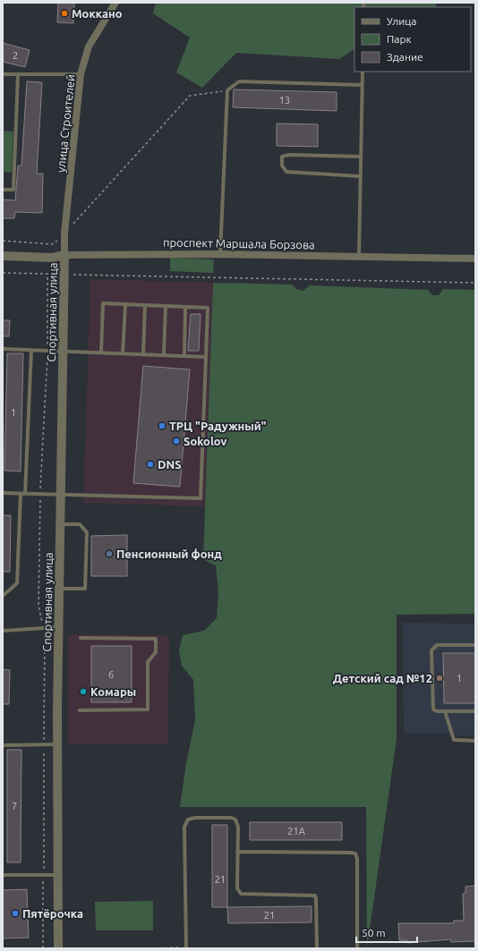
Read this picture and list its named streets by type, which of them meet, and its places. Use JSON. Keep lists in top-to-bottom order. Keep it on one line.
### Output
{"streets":{"street":["улица Строителей","проспект Маршала Борзова","Спортивная улица"]},"crossings":[["улица Строителей","проспект Маршала Борзова"],["улица Строителей","Спортивная улица"],["проспект Маршала Борзова","Спортивная улица"]],"places":["Моккано","ТРЦ \"Радужный\"","Sokolov","DNS","Пенсионный фонд","Детский сад №12","Комары","Пятёрочка"],"house_numbers":["2","13","1","6","1","7","21А","21","21"],"legend":["Улица","Парк","Здание"],"scale_bar":"50 m"}
